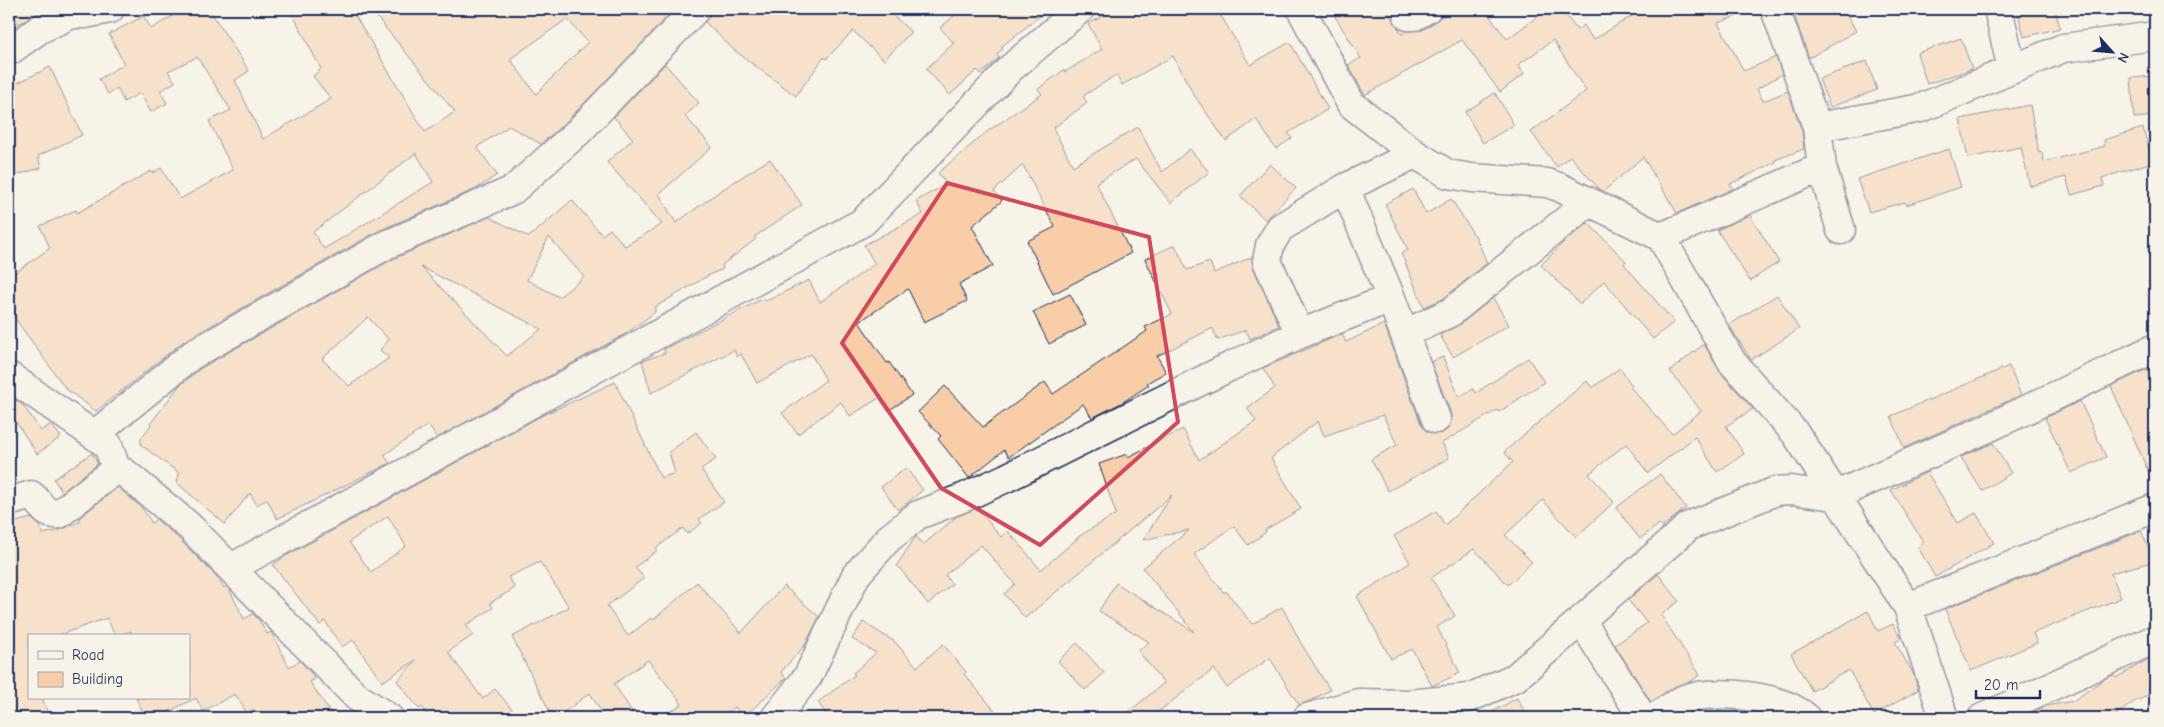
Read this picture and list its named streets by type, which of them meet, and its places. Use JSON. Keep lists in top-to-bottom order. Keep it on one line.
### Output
{"legend":["Road","Building"],"scale_bar":"20 m","north":"bottom right"}
